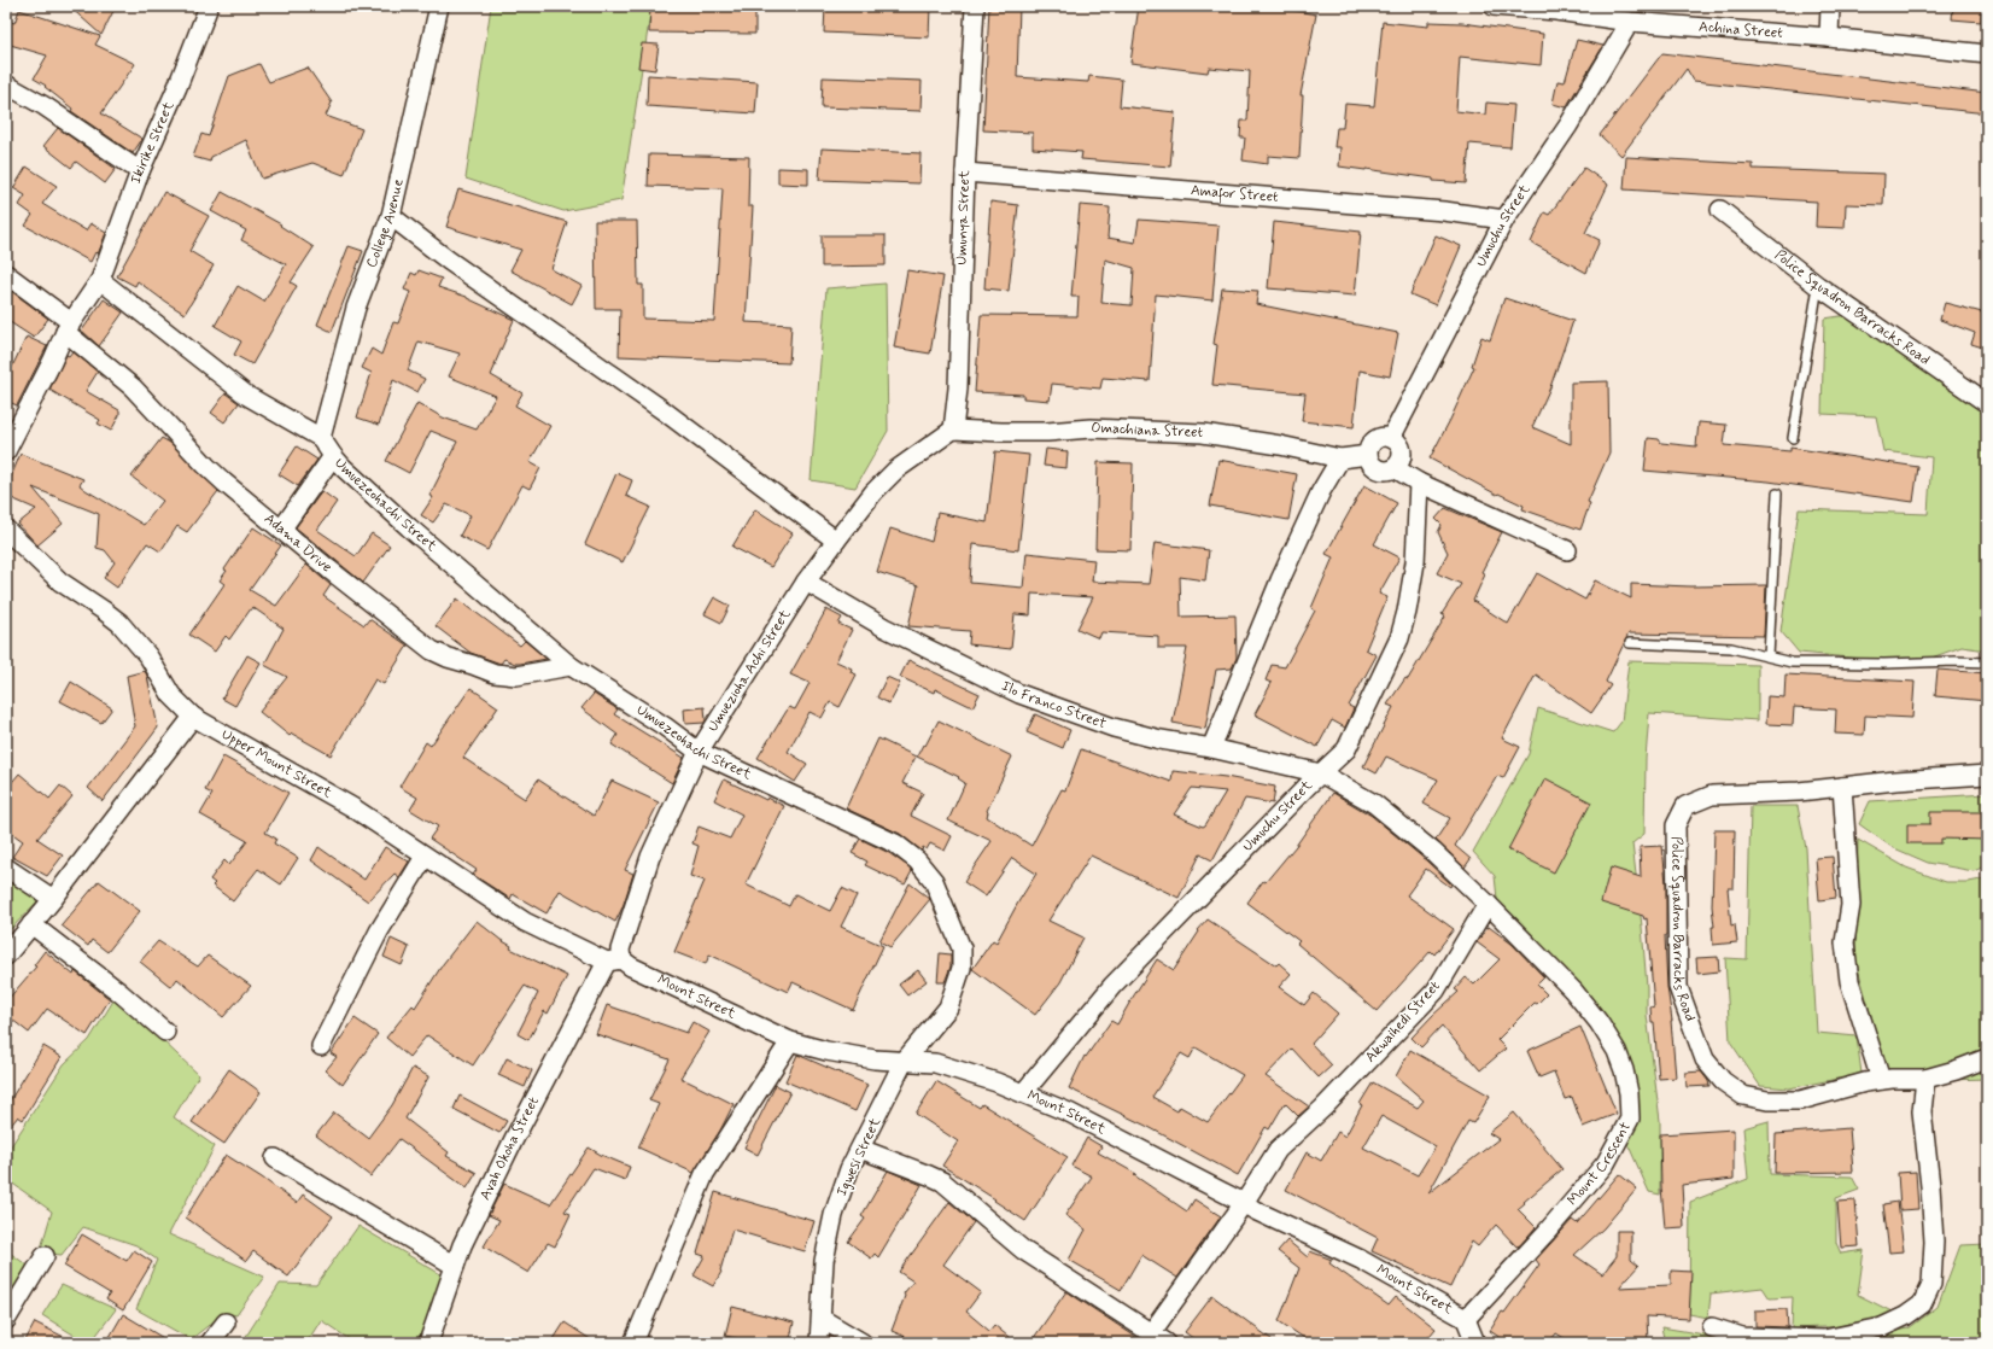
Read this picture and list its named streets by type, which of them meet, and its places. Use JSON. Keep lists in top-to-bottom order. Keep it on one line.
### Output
{"streets":{"street":["Achina Street","Ikirike Street","Amafor Street","Umunya Street","College Avenue","Umuchu Street","Police Squadron Barracks Road","Omachiana Street","Umuezeohachi Street","Adama Drive","Umuezioha Achi Street","Ilo Franco Street","Upper Mount Street","Mount Street","Akwaihedi Street","Avah Okoha Street","Igwesi Street","Mount Crescent"]},"crossings":[["Achina Street","Umuchu Street"],["Ikirike Street","Adama Drive"],["Amafor Street","Umunya Street"],["Amafor Street","Umuchu Street"],["Umunya Street","Omachiana Street"],["Umunya Street","Umuezioha Achi Street"],["College Avenue","Umuezeohachi Street"],["Umuchu Street","Ilo Franco Street"],["Umuchu Street","Mount Street"],["Omachiana Street","Umuezioha Achi Street"],["Umuezeohachi Street","Adama Drive"],["Umuezeohachi Street","Umuezioha Achi Street"],["Umuezeohachi Street","Mount Street"],["Umuezeohachi Street","Igwesi Street"],["Umuezioha Achi Street","Ilo Franco Street"],["Umuezioha Achi Street","Upper Mount Street"],["Umuezioha Achi Street","Mount Street"],["Umuezioha Achi Street","Avah Okoha Street"],["Upper Mount Street","Mount Street"],["Upper Mount Street","Avah Okoha Street"],["Mount Street","Akwaihedi Street"],["Mount Street","Avah Okoha Street"],["Mount Street","Igwesi Street"],["Mount Street","Mount Crescent"],["Akwaihedi Street","Mount Crescent"]]}
